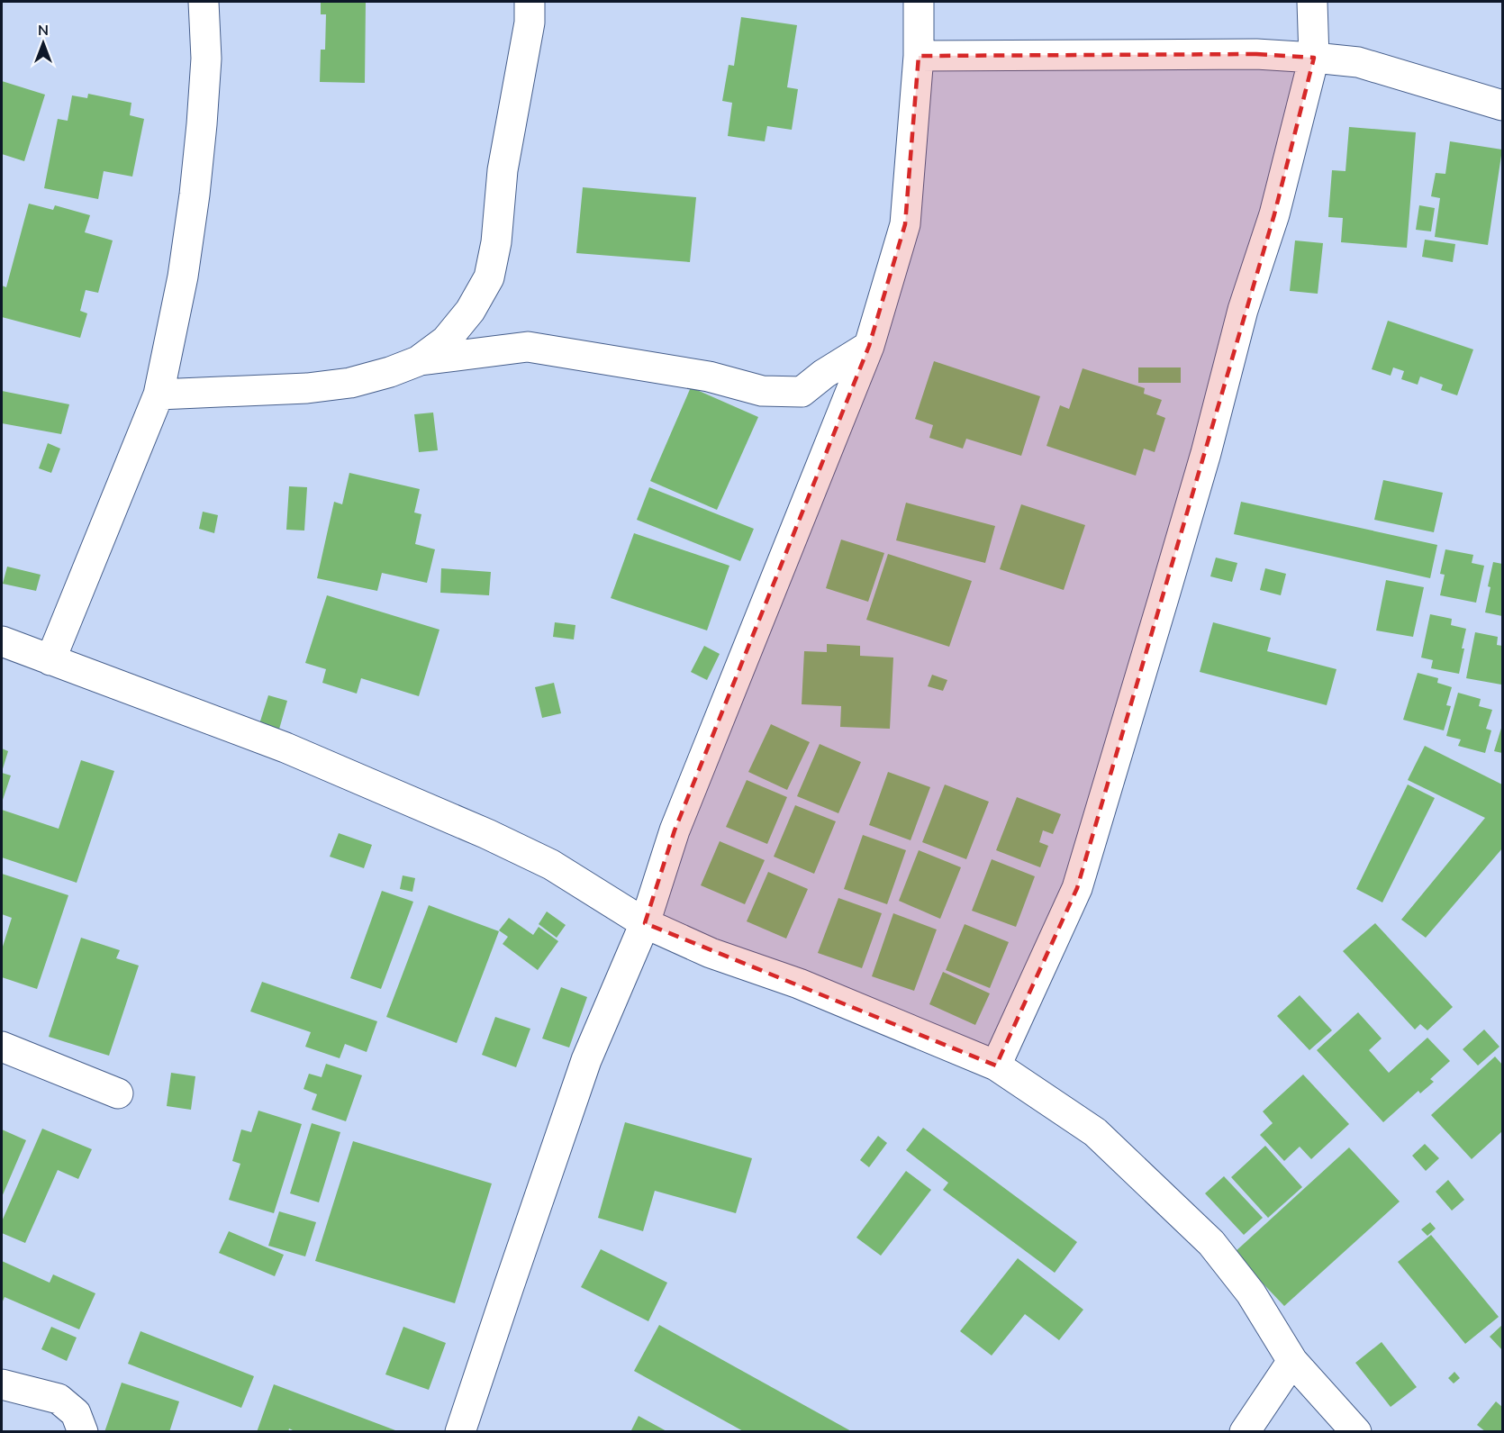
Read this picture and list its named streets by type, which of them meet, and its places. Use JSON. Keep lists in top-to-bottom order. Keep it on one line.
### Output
{"north":"top"}
